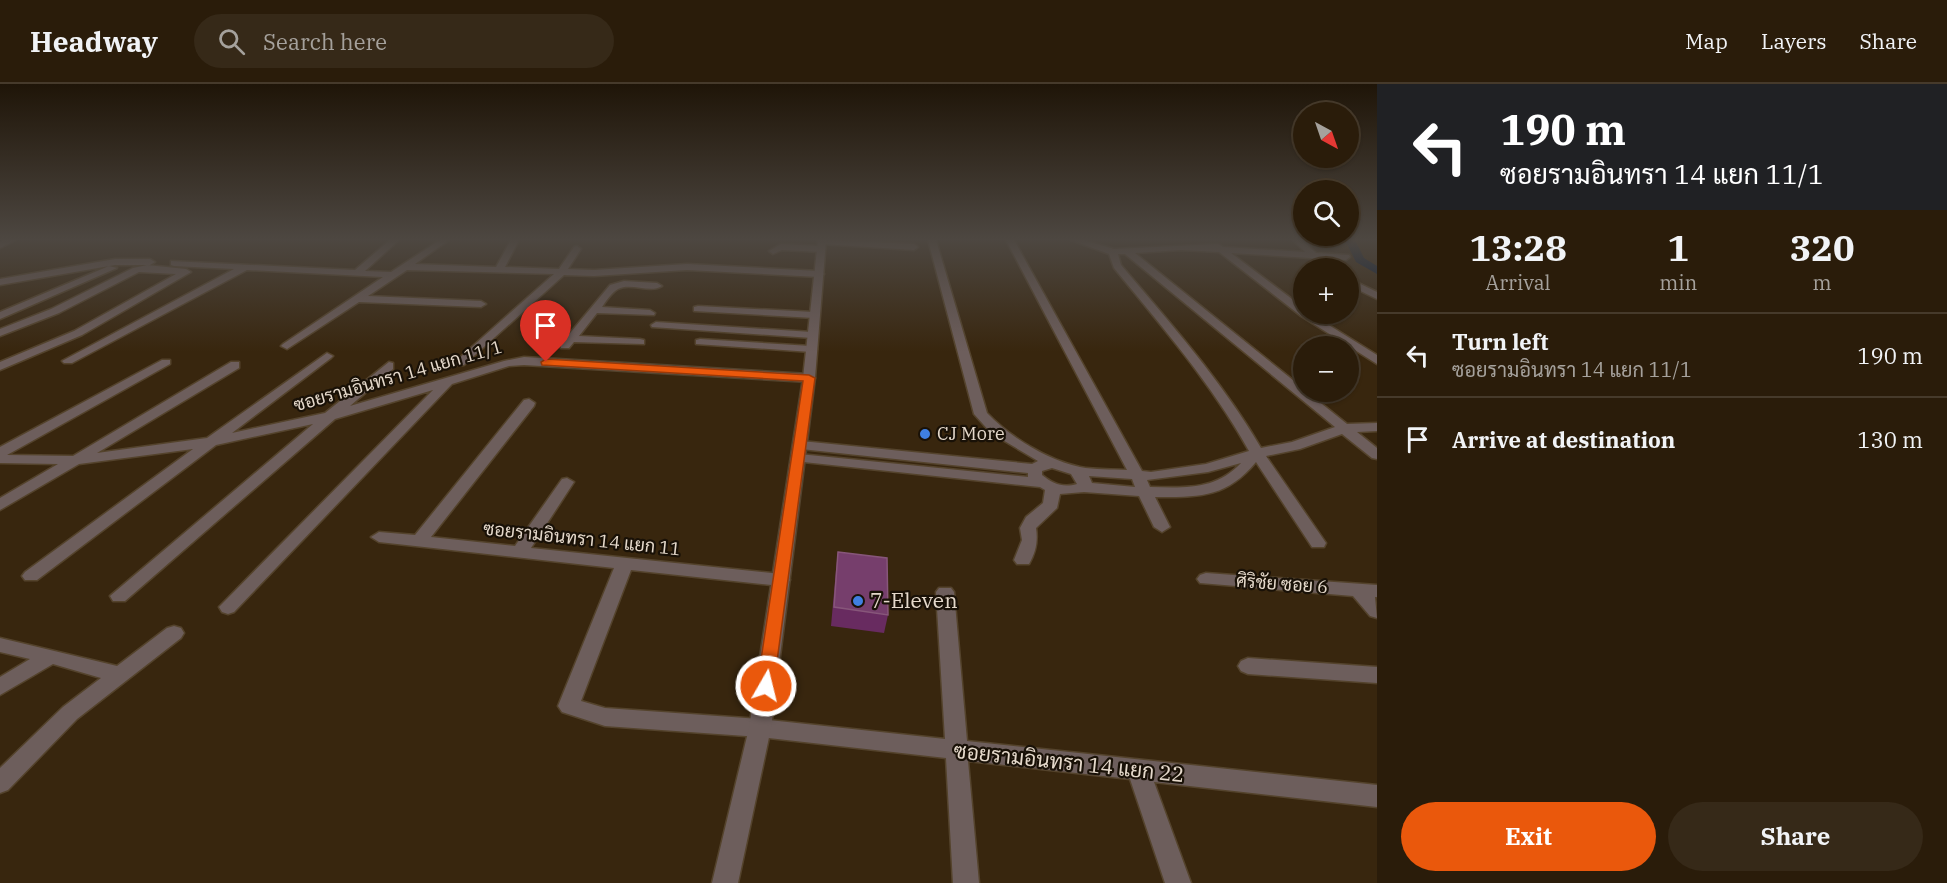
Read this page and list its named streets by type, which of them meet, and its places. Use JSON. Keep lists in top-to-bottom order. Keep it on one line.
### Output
{"streets":{"street":["ซอยรามอินทรา 14 แยก 11/1","ซอยรามอินทรา 14 แยก 11","ศิริชัย ซอย 6","ซอยรามอินทรา 14 แยก 22"]},"crossings":[["ซอยรามอินทรา 14 แยก 11","ซอยรามอินทรา 14 แยก 22"]],"places":["CJ More","7-Eleven"],"north":"bottom right","page":{"header":"Headway","search":"Search here","nav":["Map","Layers","Share"],"turn":["190 m","ซอยรามอินทรา 14 แยก 11/1"],"map_buttons":["+","−"],"eta":["13:28","Arrival","1","min","320","m"],"list":[{"name":"Turn left","note":"ซอยรามอินทรา 14 แยก 11/1","value":"190 m"},{"name":"Arrive at destination","value":"130 m"}],"buttons":["Exit","Share"]}}
